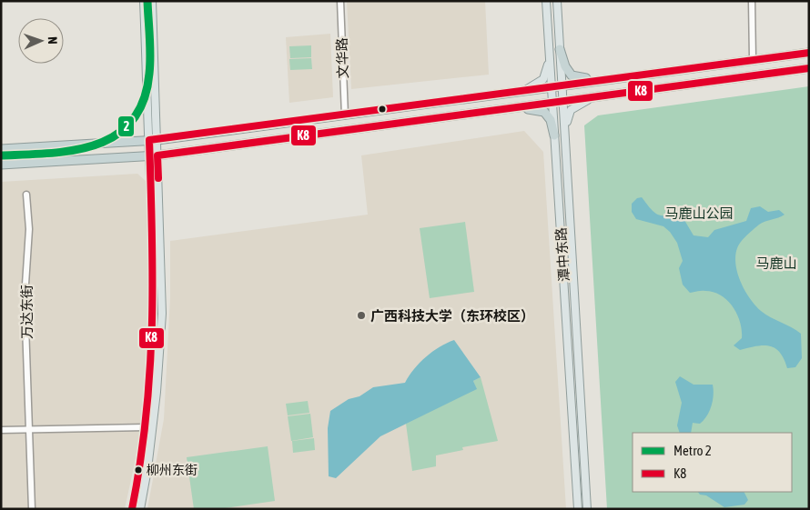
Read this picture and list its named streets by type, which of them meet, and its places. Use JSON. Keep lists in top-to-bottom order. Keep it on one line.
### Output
{"streets":{"main road":["潭中东路"],"street":["文华路","万达东街"]},"parks":["马鹿山公园","马鹿山"],"places":["广西科技大学（东环校区）","柳州东街"],"lines":["metro line 2","transit line K8"],"legend":["Metro 2","K8"],"north":"right"}
